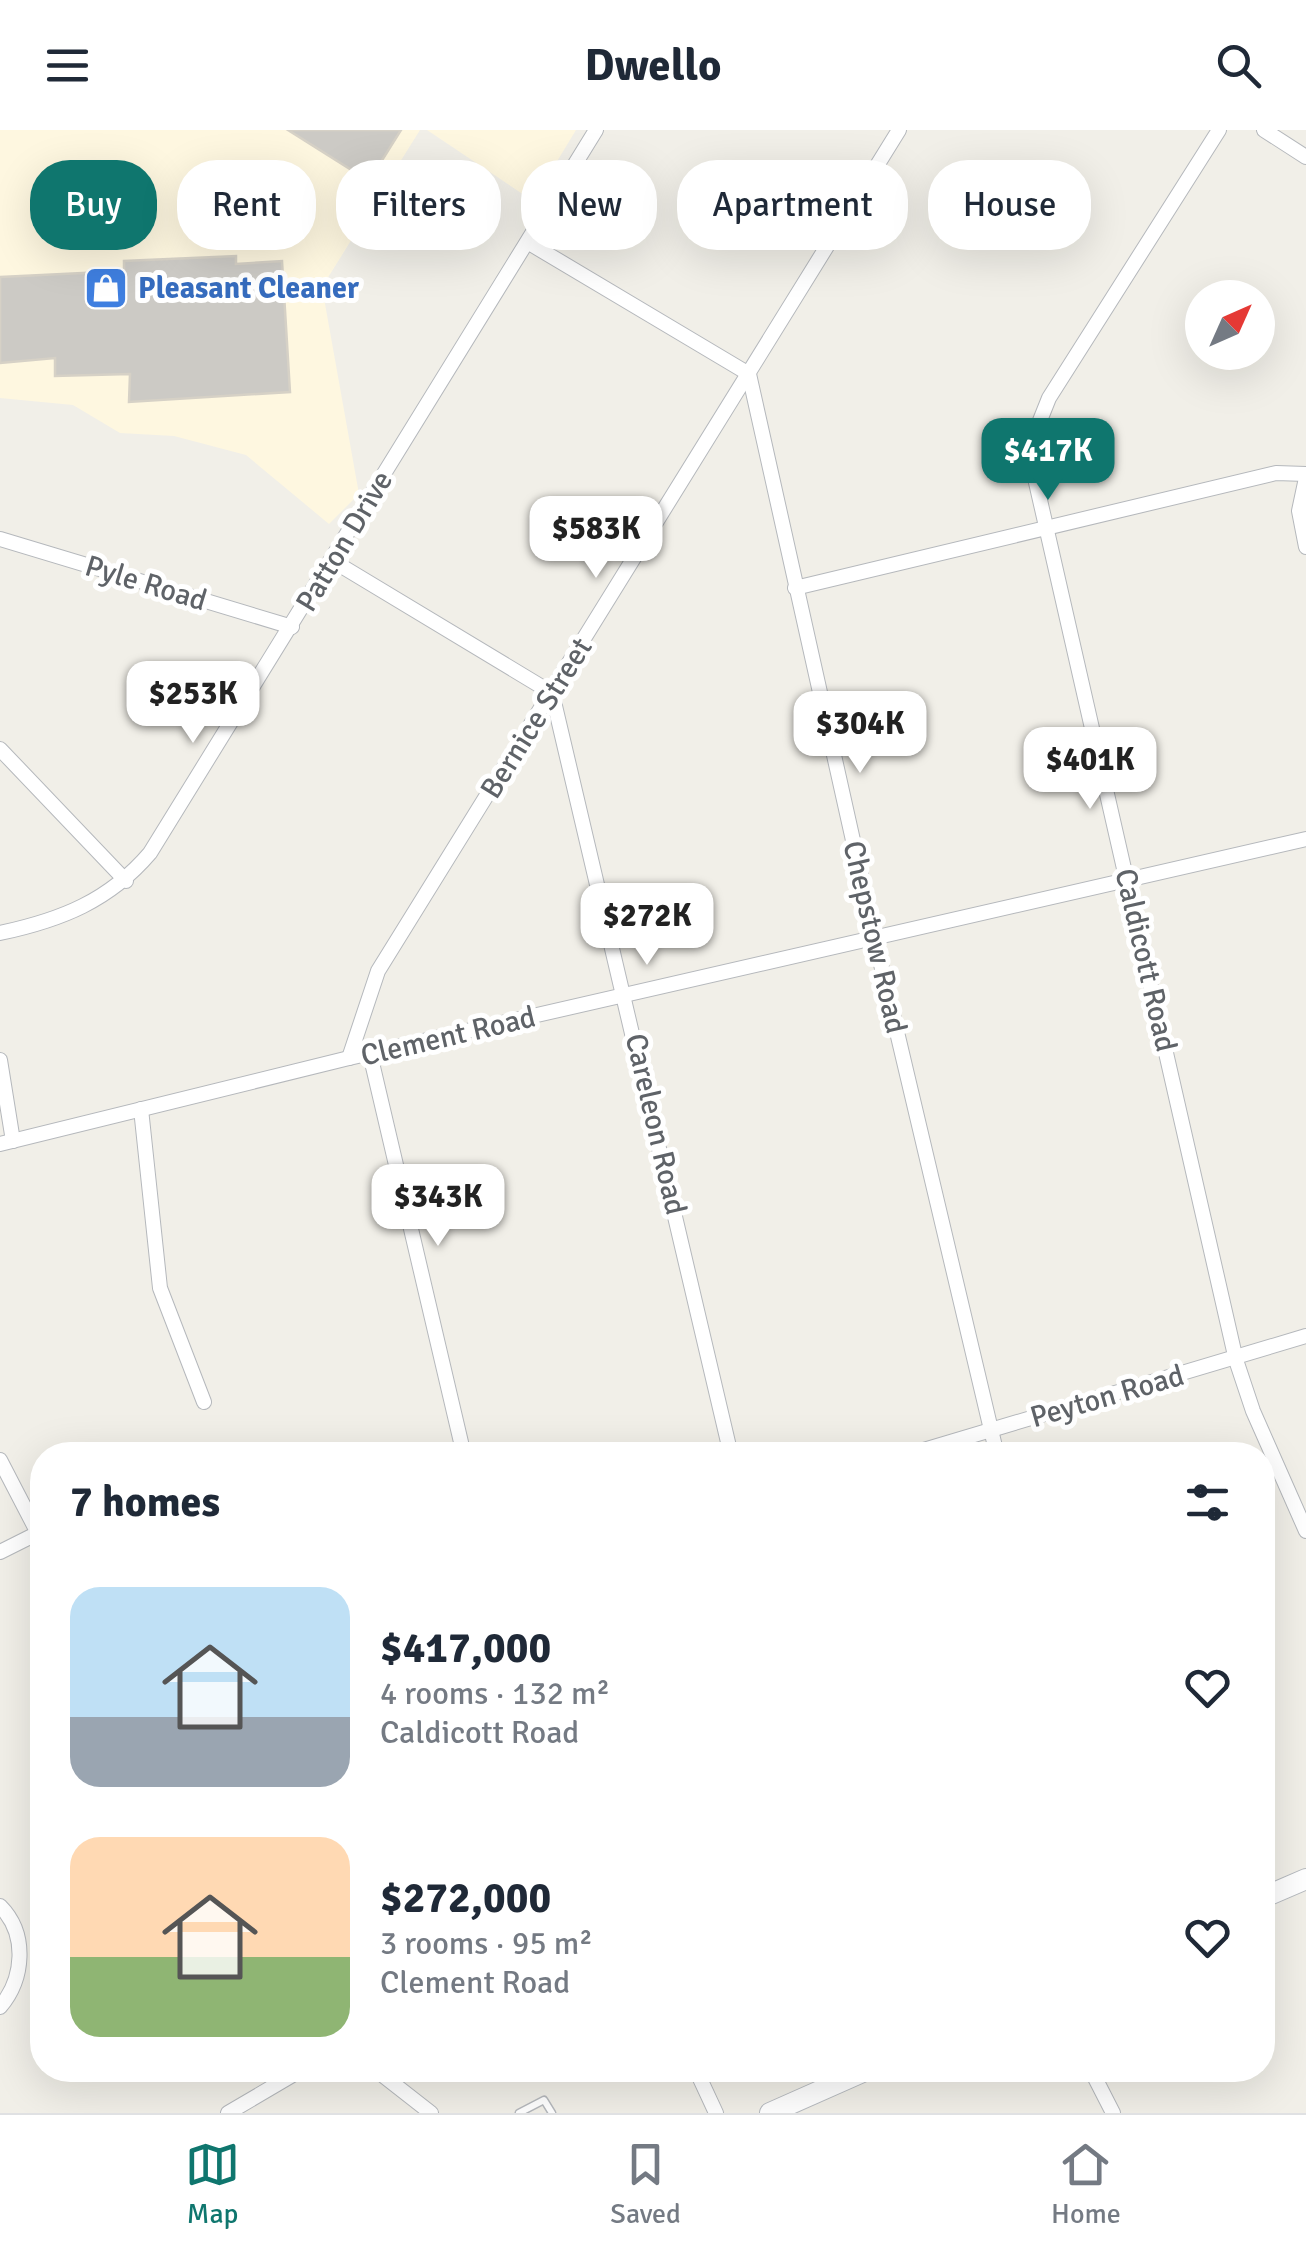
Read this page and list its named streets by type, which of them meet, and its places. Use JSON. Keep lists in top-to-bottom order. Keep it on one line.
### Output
{"streets":{"street":["Patton Drive","Pyle Road","Bernice Street","Chepstow Road","Caldicott Road","Clement Road","Careleon Road","Peyton Road"]},"crossings":[["Patton Drive","Pyle Road"],["Bernice Street","Chepstow Road"],["Bernice Street","Clement Road"],["Bernice Street","Careleon Road"],["Chepstow Road","Clement Road"],["Chepstow Road","Peyton Road"],["Caldicott Road","Clement Road"],["Caldicott Road","Peyton Road"],["Clement Road","Careleon Road"]],"places":{"shop":["Pleasant Cleaner"]},"north":"top right","page":{"header":"Dwello","chip":["Buy","Rent","Filters","New","Apartment","House"],"price":["$417K","$583K","$253K","$304K","$401K","$272K","$343K"],"heading":"7 homes","list":[{"name":"$417,000","note":"4 rooms · 132 m² · Caldicott Road"},{"name":"$272,000","note":"3 rooms · 95 m² · Clement Road"}],"tabs":["Map","Saved","Home"]}}
